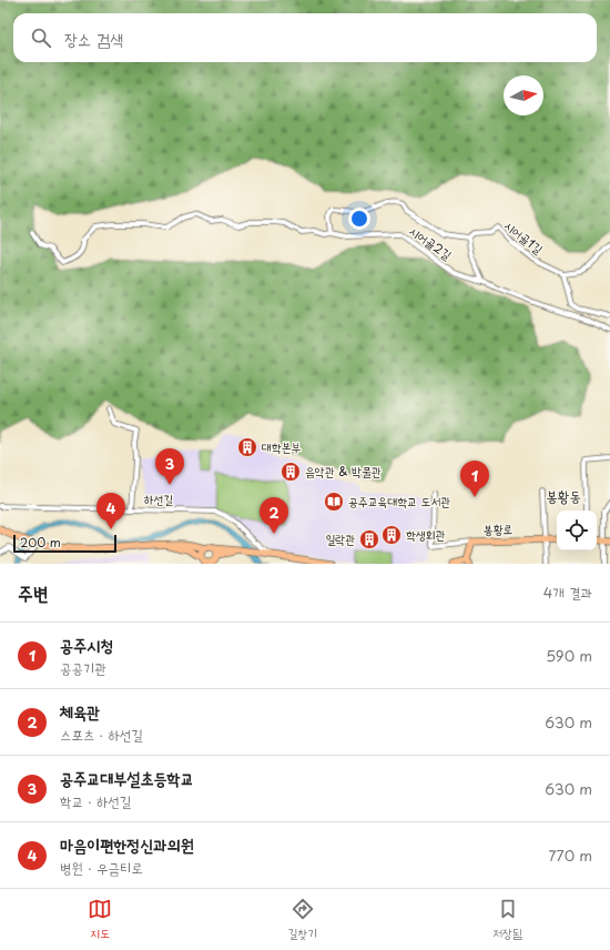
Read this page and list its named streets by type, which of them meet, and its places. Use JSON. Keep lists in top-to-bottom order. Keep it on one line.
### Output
{"streets":{"main road":["봉황로"],"street":["시어골1길","시어골2길","하선길"]},"crossings":[["시어골1길","시어골2길"]],"districts":["봉황동"],"places":{"building":["대학본부","음악관 & 박물관","학생회관","일락관"],"library":["공주교육대학교 도서관"]},"scale_bar":"200 m","north":"right","page":{"search":"장소 검색","pins":["3","1","4","2"],"scale":"200 m","heading":["주변","4개 결과"],"list":[{"mark":"1","name":"공주시청","note":"공공기관","value":"590 m"},{"mark":"2","name":"체육관","note":"스포츠 · 하선길","value":"630 m"},{"mark":"3","name":"공주교대부설초등학교","note":"학교 · 하선길","value":"630 m"},{"mark":"4","name":"마음이편한정신과의원","note":"병원 · 우금티로","value":"770 m"}],"nav":["지도","길찾기","저장됨"]}}
